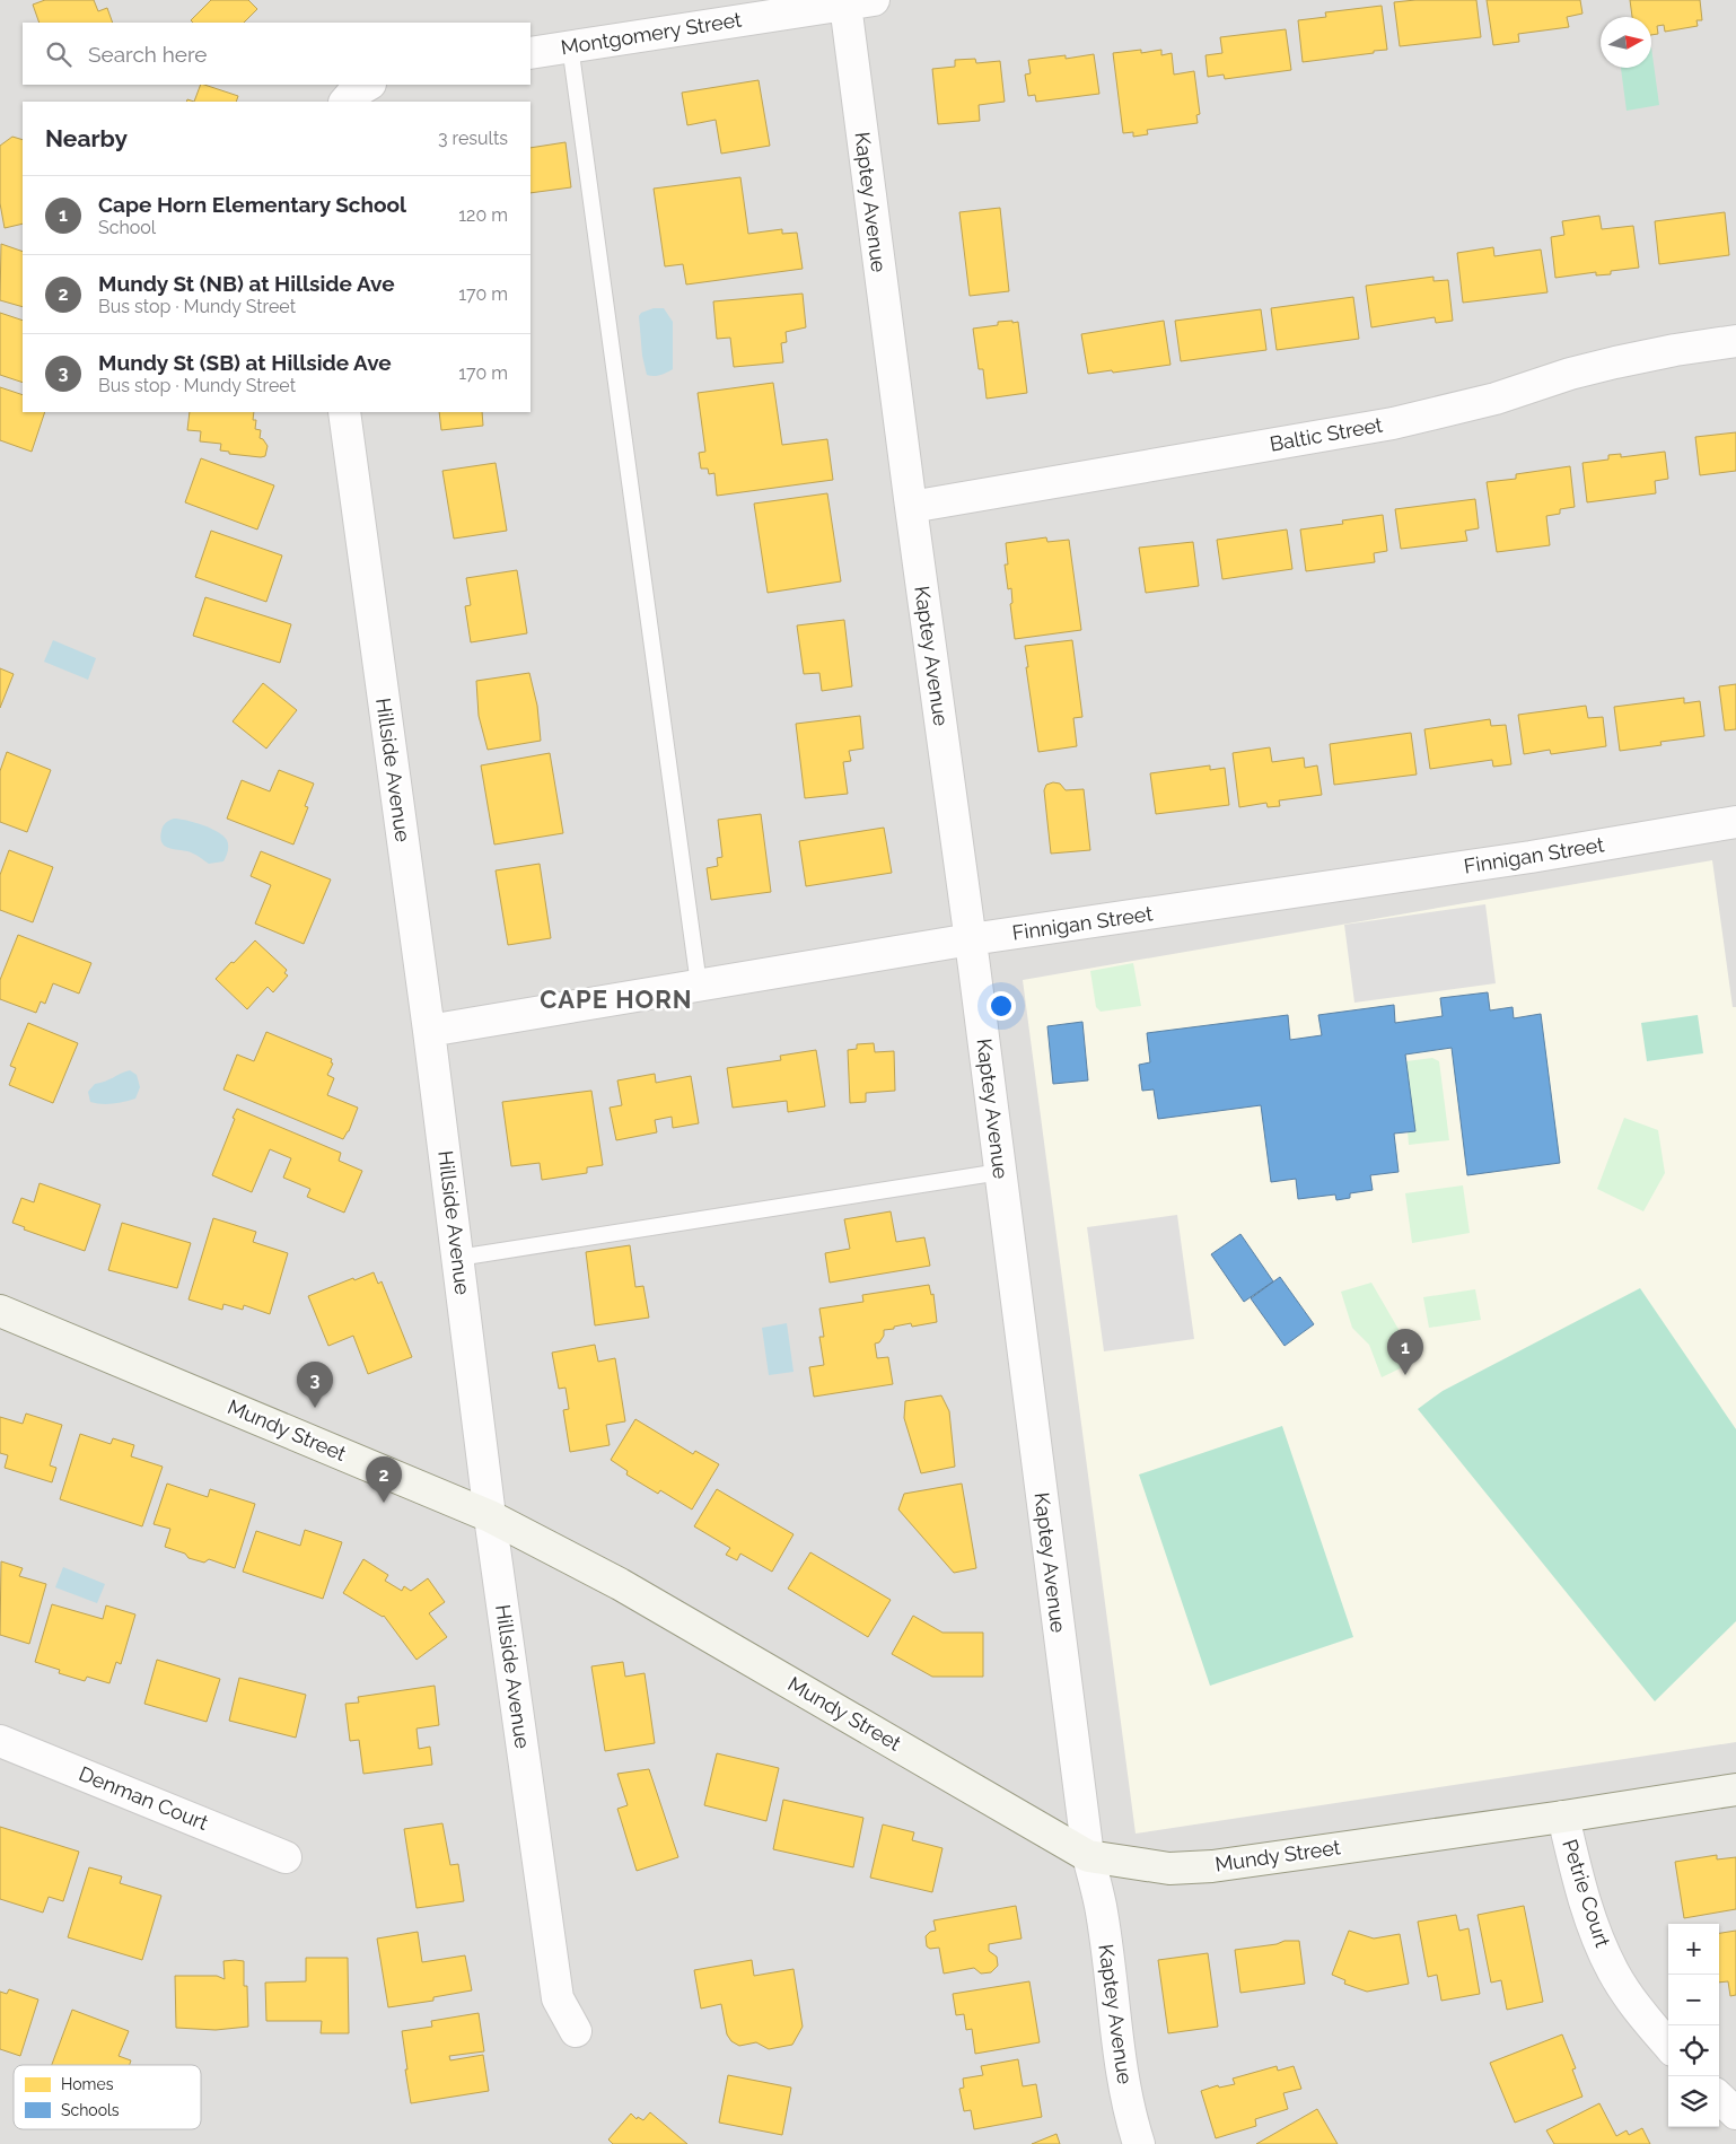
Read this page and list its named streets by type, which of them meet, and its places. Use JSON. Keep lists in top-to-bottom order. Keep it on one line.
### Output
{"streets":{"street":["Montgomery Street","Kaptey Avenue","Baltic Street","Hillside Avenue","Finnigan Street","Mundy Street","Denman Court","Petrie Court"]},"crossings":[["Montgomery Street","Kaptey Avenue"],["Kaptey Avenue","Baltic Street"],["Kaptey Avenue","Finnigan Street"],["Kaptey Avenue","Mundy Street"],["Hillside Avenue","Finnigan Street"],["Hillside Avenue","Mundy Street"],["Mundy Street","Petrie Court"]],"districts":["CAPE HORN"],"legend":["Homes","Schools"],"north":"right","page":{"search":"Search here","heading":["Nearby","3 results"],"list":[{"mark":"1","name":"Cape Horn Elementary School","note":"School","value":"120 m"},{"mark":"2","name":"Mundy St (NB) at Hillside Ave","note":"Bus stop · Mundy Street","value":"170 m"},{"mark":"3","name":"Mundy St (SB) at Hillside Ave","note":"Bus stop · Mundy Street","value":"170 m"}],"pins":["1","3","2"],"map_buttons":["+","−"]}}
